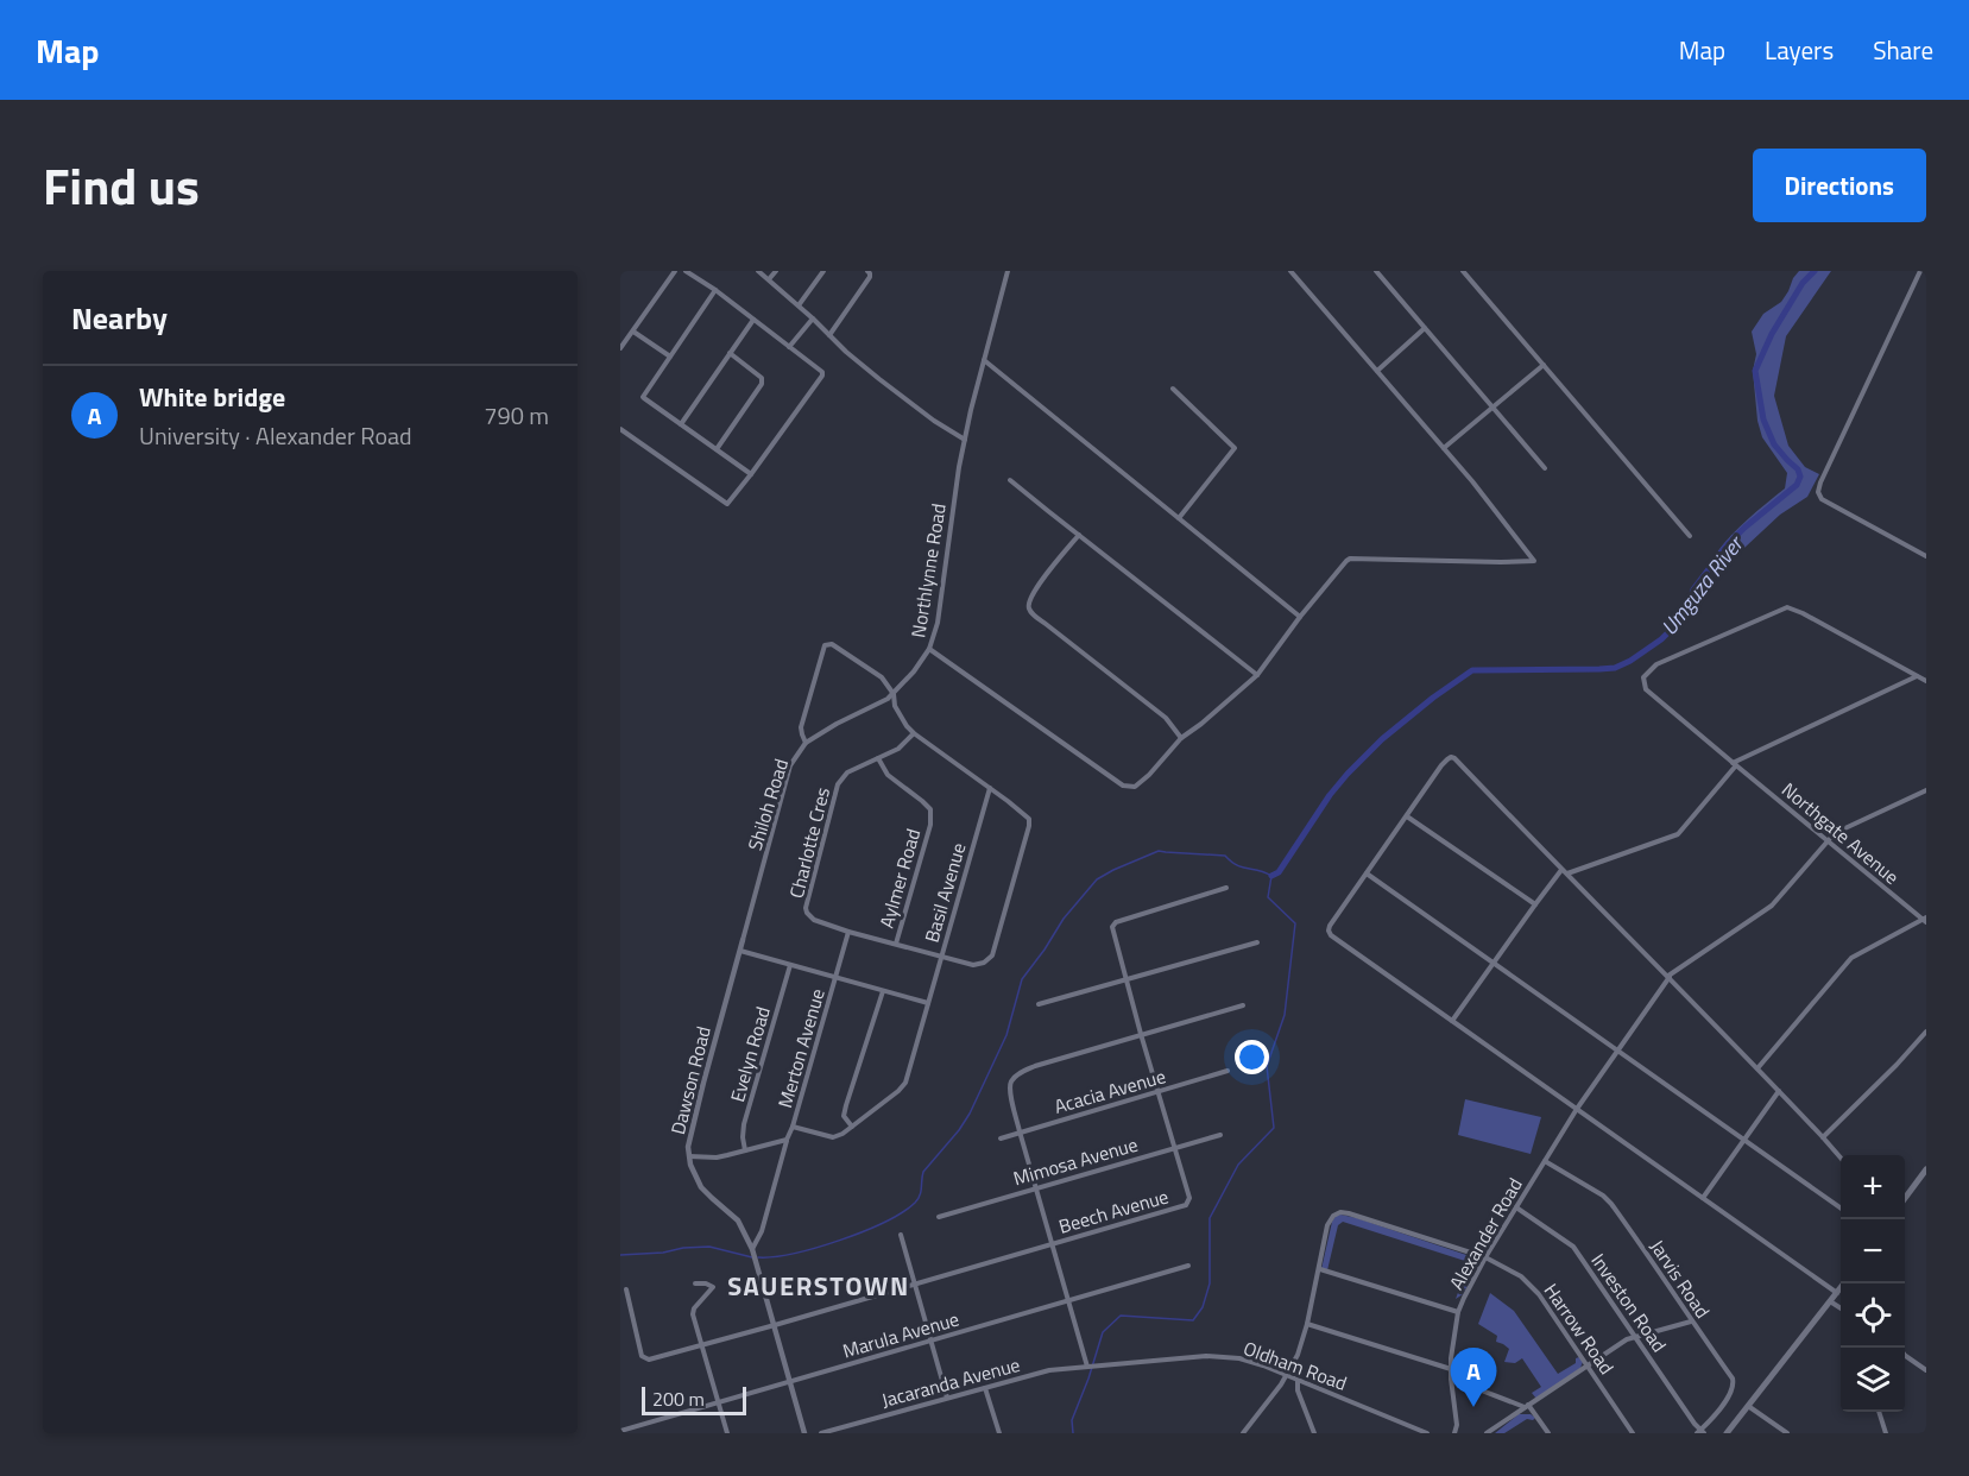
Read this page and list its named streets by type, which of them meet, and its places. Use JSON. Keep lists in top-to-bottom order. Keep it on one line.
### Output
{"streets":{"street":["Northlynne Road","Shiloh Road","Northgate Avenue","Charlotte Cres","Aylmer Road","Basil Avenue","Merton Avenue","Evelyn Road","Dawson Road","Acacia Avenue","Mimosa Avenue","Beech Avenue","Alexander Road","Jarvis Road","Investon Road","Harrow Road","Marula Avenue","Oldham Road","Jacaranda Avenue"]},"crossings":[["Northlynne Road","Shiloh Road"],["Shiloh Road","Dawson Road"],["Charlotte Cres","Aylmer Road"],["Charlotte Cres","Basil Avenue"],["Merton Avenue","Dawson Road"],["Dawson Road","Beech Avenue"],["Acacia Avenue","Beech Avenue"],["Mimosa Avenue","Beech Avenue"],["Alexander Road","Jarvis Road"],["Alexander Road","Investon Road"],["Alexander Road","Harrow Road"],["Jarvis Road","Investon Road"],["Oldham Road","Jacaranda Avenue"]],"districts":["SAUERSTOWN"],"water":["Umguza River"],"scale_bar":"200 m","page":{"header":"Map","nav":["Map","Layers","Share"],"title":"Find us","buttons":"Directions","heading":"Nearby","list":[{"mark":"A","name":"White bridge","note":"University · Alexander Road","value":"790 m"}],"map_buttons":["+","−"],"pins":"A","scale":"200 m"}}
